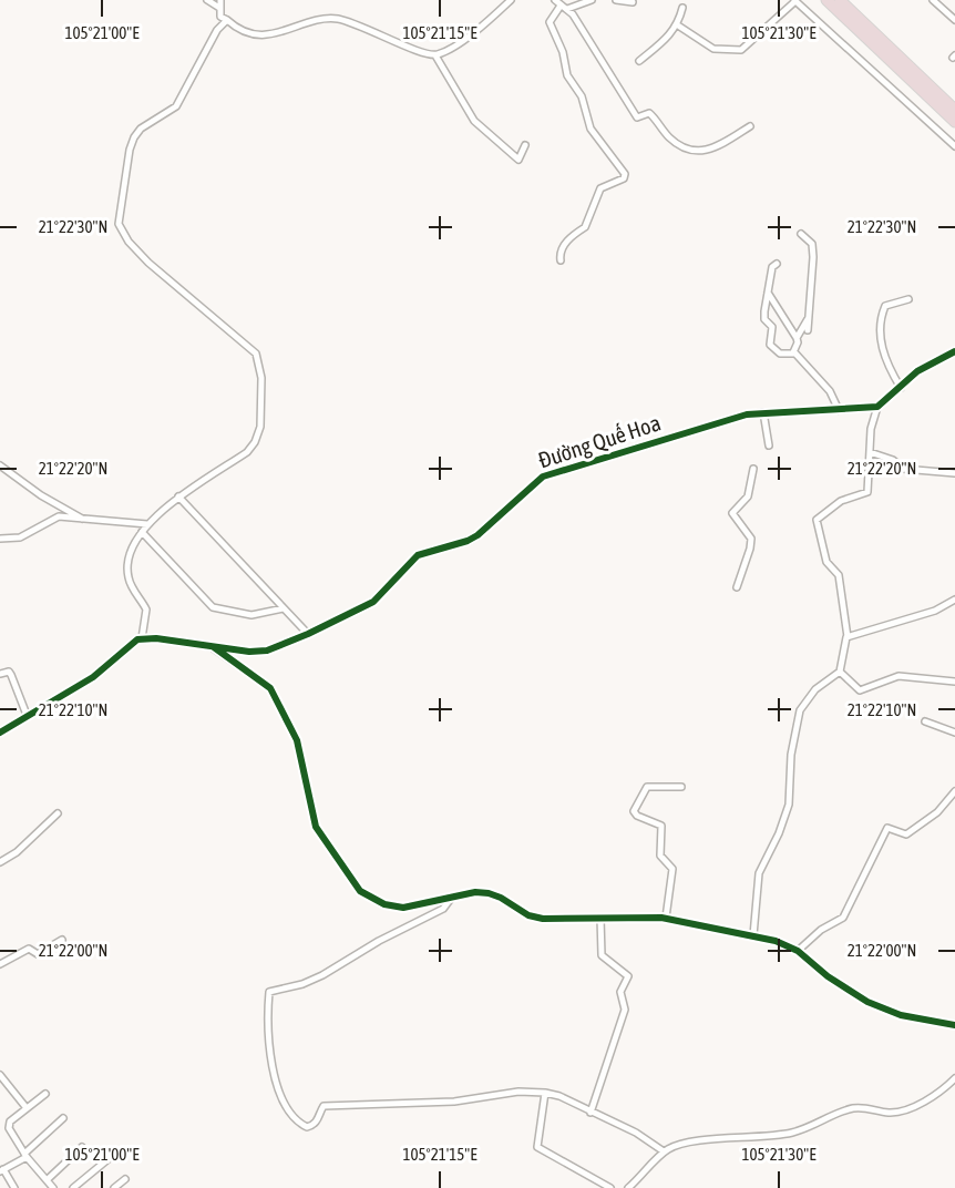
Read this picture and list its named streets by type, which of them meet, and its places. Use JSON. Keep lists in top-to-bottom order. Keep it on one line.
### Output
{"streets":{"street":["Đường Quế Hoa"]},"coordinates":["105°21'00\"E","105°21'15\"E","105°21'30\"E","21°22'30\"N","21°22'20\"N","21°22'10\"N","21°22'00\"N"]}
